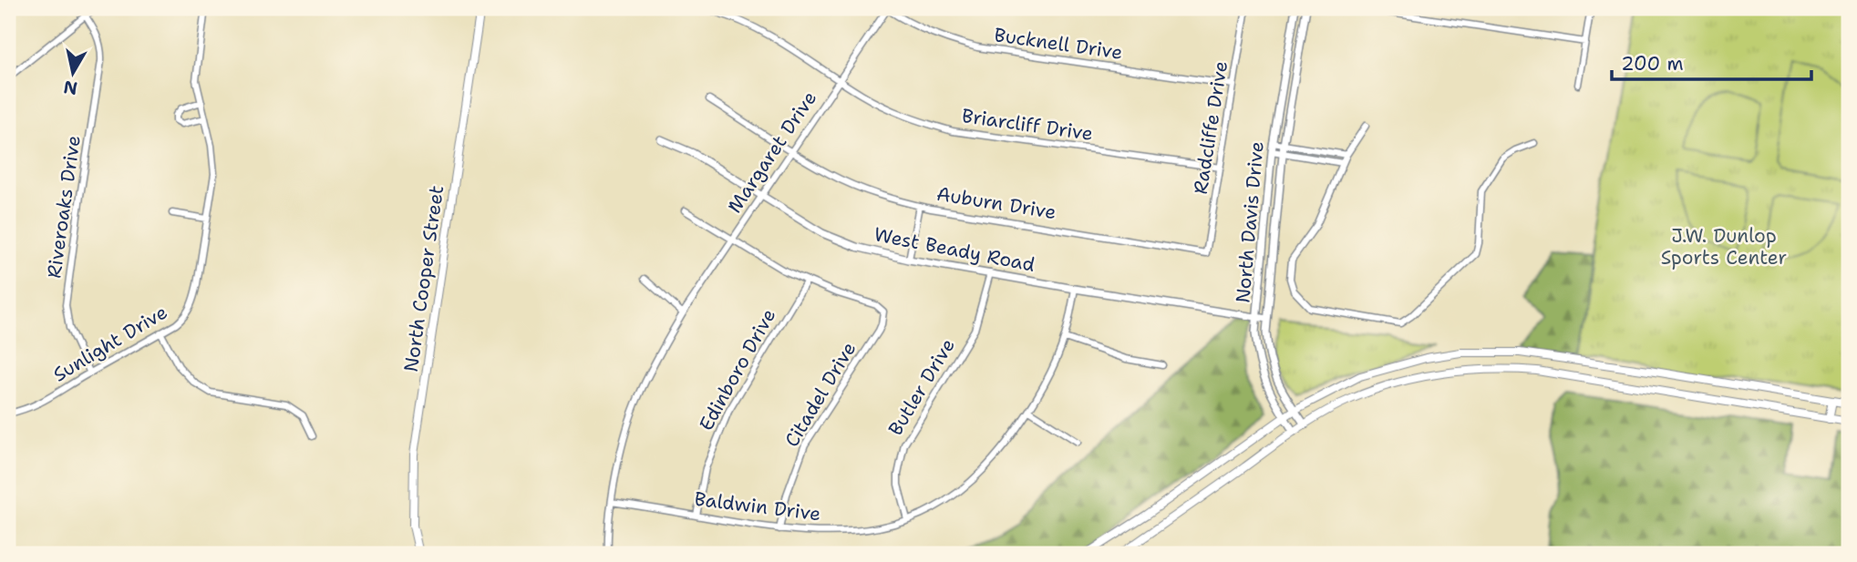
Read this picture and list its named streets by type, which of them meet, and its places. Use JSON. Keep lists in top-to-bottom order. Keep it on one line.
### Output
{"streets":{"main road":["North Cooper Street"],"street":["Bucknell Drive","Briarcliff Drive","Radcliffe Drive","Margaret Drive","Auburn Drive","Riveroaks Drive","North Davis Drive","West Beady Road","Sunlight Drive","Edinboro Drive","Butler Drive","Citadel Drive","Baldwin Drive"]},"crossings":[["Bucknell Drive","Radcliffe Drive"],["Bucknell Drive","Margaret Drive"],["Briarcliff Drive","Radcliffe Drive"],["Briarcliff Drive","Margaret Drive"],["Radcliffe Drive","Auburn Drive"],["Margaret Drive","Auburn Drive"],["Margaret Drive","West Beady Road"],["Margaret Drive","Baldwin Drive"],["Riveroaks Drive","Sunlight Drive"],["North Davis Drive","West Beady Road"],["West Beady Road","Butler Drive"],["West Beady Road","Baldwin Drive"],["Edinboro Drive","Citadel Drive"],["Edinboro Drive","Baldwin Drive"],["Butler Drive","Baldwin Drive"],["Citadel Drive","Baldwin Drive"]],"parks":["J.W. Dunlop Sports Center"],"scale_bar":"200 m","north":"bottom"}
